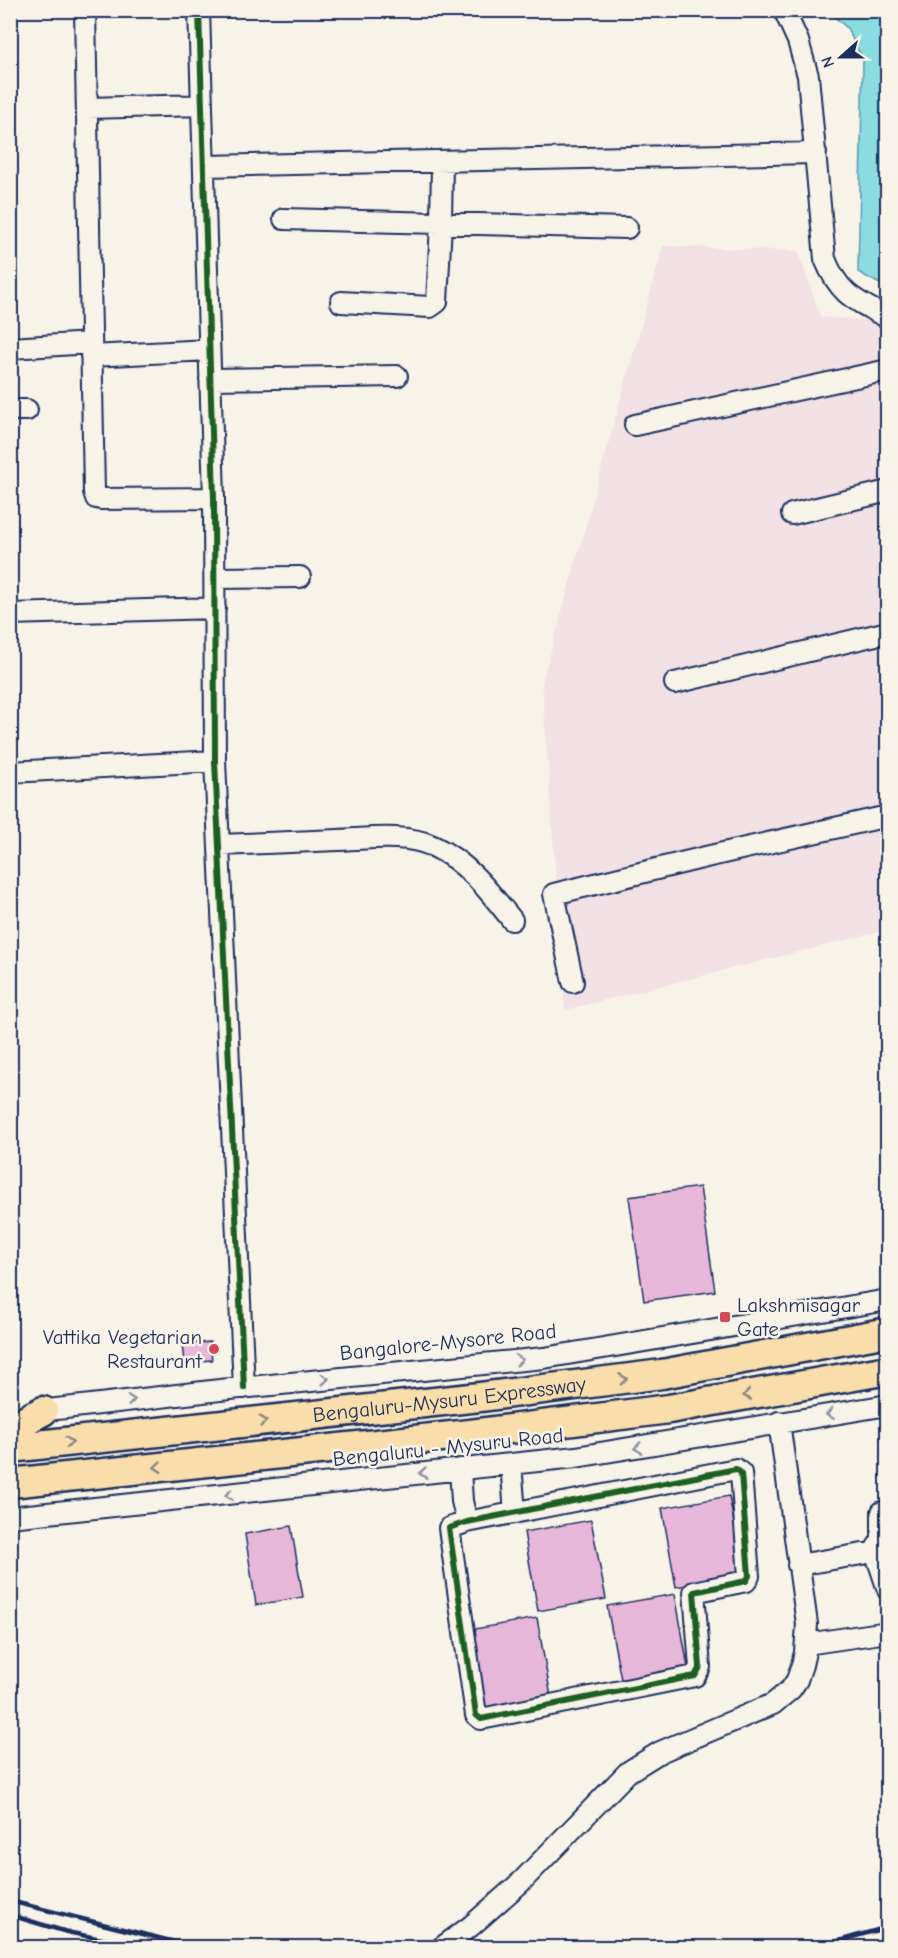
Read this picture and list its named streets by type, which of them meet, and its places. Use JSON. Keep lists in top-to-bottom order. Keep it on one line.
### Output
{"streets":{"highway":["Bengaluru-Mysuru Expressway"],"street":["Bangalore-Mysore Road","Bengaluru - Mysuru Road"]},"one_way":["Bangalore-Mysore Road","Bengaluru - Mysuru Road"],"places":{"transit":["Lakshmisagar Gate"],"other":["Vattika Vegetarian Restaurant"]},"north":"left"}
